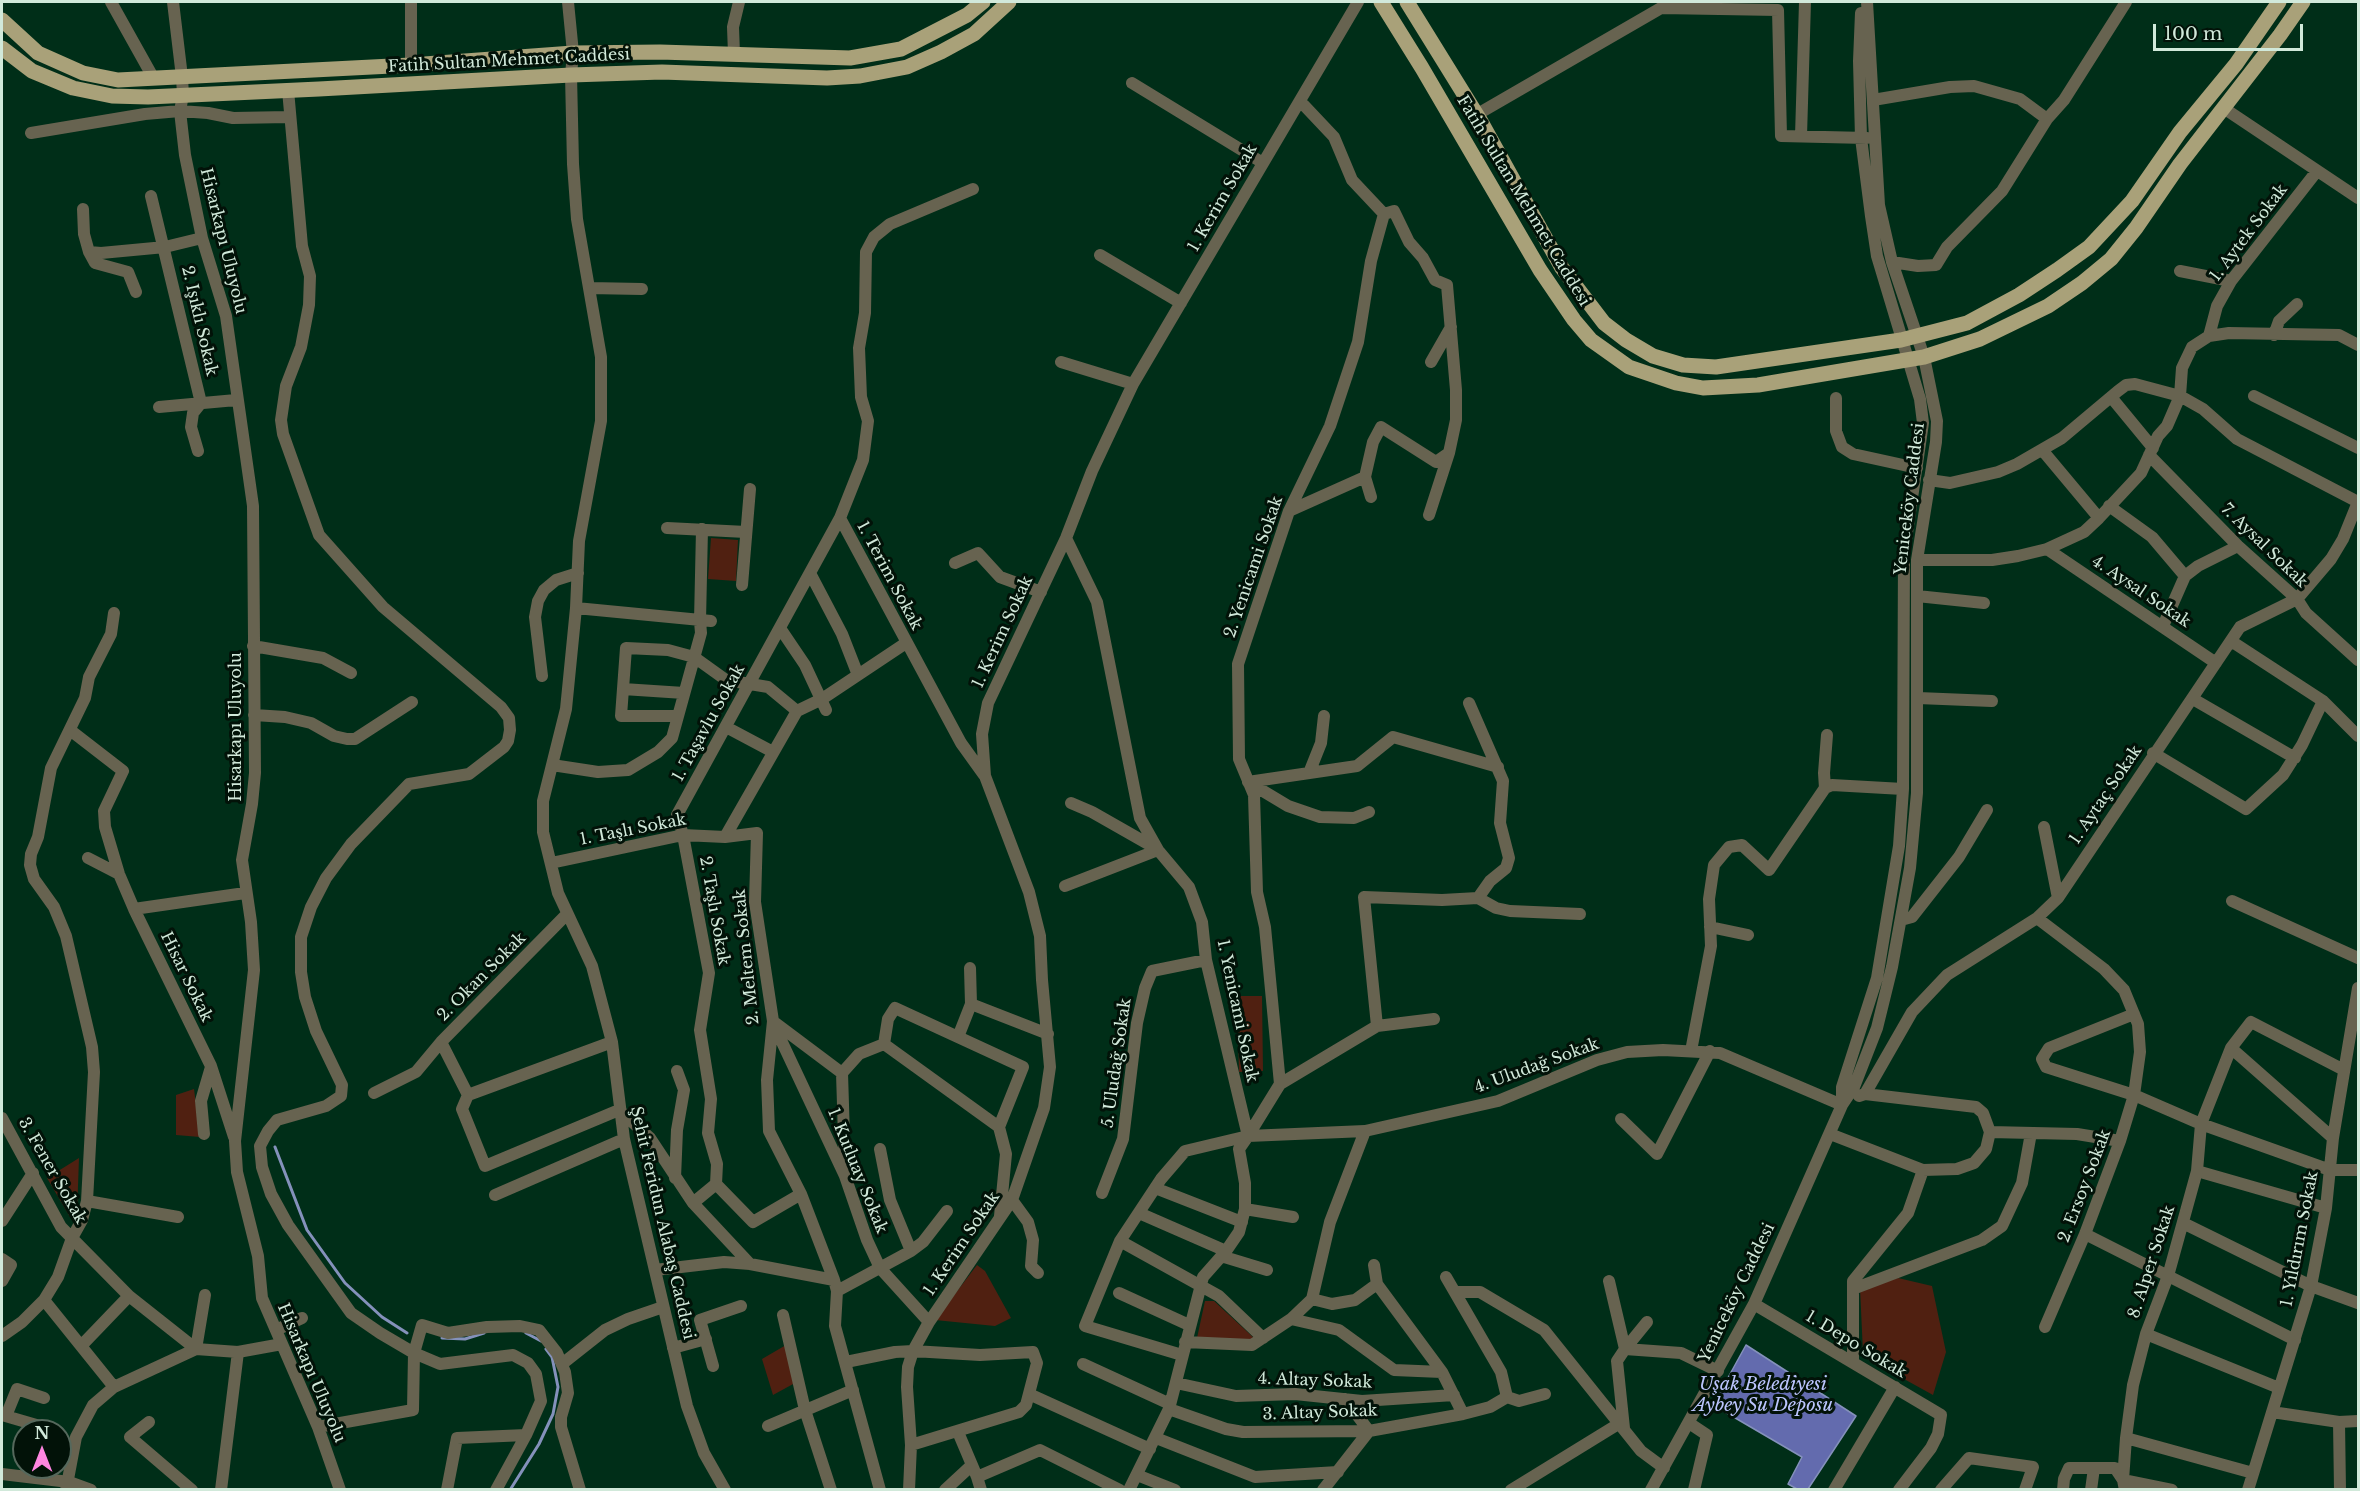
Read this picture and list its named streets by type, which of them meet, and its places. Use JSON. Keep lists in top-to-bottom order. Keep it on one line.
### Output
{"streets":{"main road":["Fatih Sultan Mehmet Caddesi"],"street":["1. Kerim Sokak","1. Aytek Sokak","Hisarkapı Uluyolu","2. Işıklı Sokak","Yeniceköy Caddesi","7. Aysal Sokak","2. Yenicami Sokak","1. Terim Sokak","4. Aysal Sokak","1. Taşavlu Sokak","1. Aytaç Sokak","1. Taşlı Sokak","2. Taşlı Sokak","2. Meltem Sokak","Hisar Sokak","2. Okan Sokak","1. Yenicami Sokak","5. Uludağ Sokak","4. Uludağ Sokak","3. Fener Sokak","1. Kutluay Sokak","2. Ersoy Sokak","Şehit Feridun Alabaş Caddesi","1. Yıldırım Sokak","8. Alper Sokak","1. Depo Sokak","4. Altay Sokak","3. Altay Sokak"]},"crossings":[["Fatih Sultan Mehmet Caddesi","Hisarkapı Uluyolu"],["Fatih Sultan Mehmet Caddesi","Yeniceköy Caddesi"],["Fatih Sultan Mehmet Caddesi","Şehit Feridun Alabaş Caddesi"],["1. Kerim Sokak","1. Terim Sokak"],["1. Kerim Sokak","1. Yenicami Sokak"],["1. Kerim Sokak","1. Kutluay Sokak"],["Hisarkapı Uluyolu","Hisar Sokak"],["Yeniceköy Caddesi","4. Uludağ Sokak"],["Yeniceköy Caddesi","1. Depo Sokak"],["7. Aysal Sokak","1. Aytaç Sokak"],["1. Terim Sokak","1. Taşavlu Sokak"],["4. Aysal Sokak","1. Aytaç Sokak"],["1. Taşavlu Sokak","1. Taşlı Sokak"],["1. Taşavlu Sokak","2. Taşlı Sokak"],["1. Aytaç Sokak","2. Ersoy Sokak"],["1. Taşlı Sokak","2. Taşlı Sokak"],["1. Taşlı Sokak","2. Meltem Sokak"],["1. Taşlı Sokak","Şehit Feridun Alabaş Caddesi"],["2. Meltem Sokak","1. Kutluay Sokak"],["2. Okan Sokak","Şehit Feridun Alabaş Caddesi"],["1. Yenicami Sokak","5. Uludağ Sokak"],["1. Yenicami Sokak","4. Uludağ Sokak"],["1. Yenicami Sokak","4. Altay Sokak"],["1. Yenicami Sokak","3. Altay Sokak"],["1. Yıldırım Sokak","8. Alper Sokak"]],"water":["Uşak Belediyesi Aybey Su Deposu"],"scale_bar":"100 m","north":"top"}
